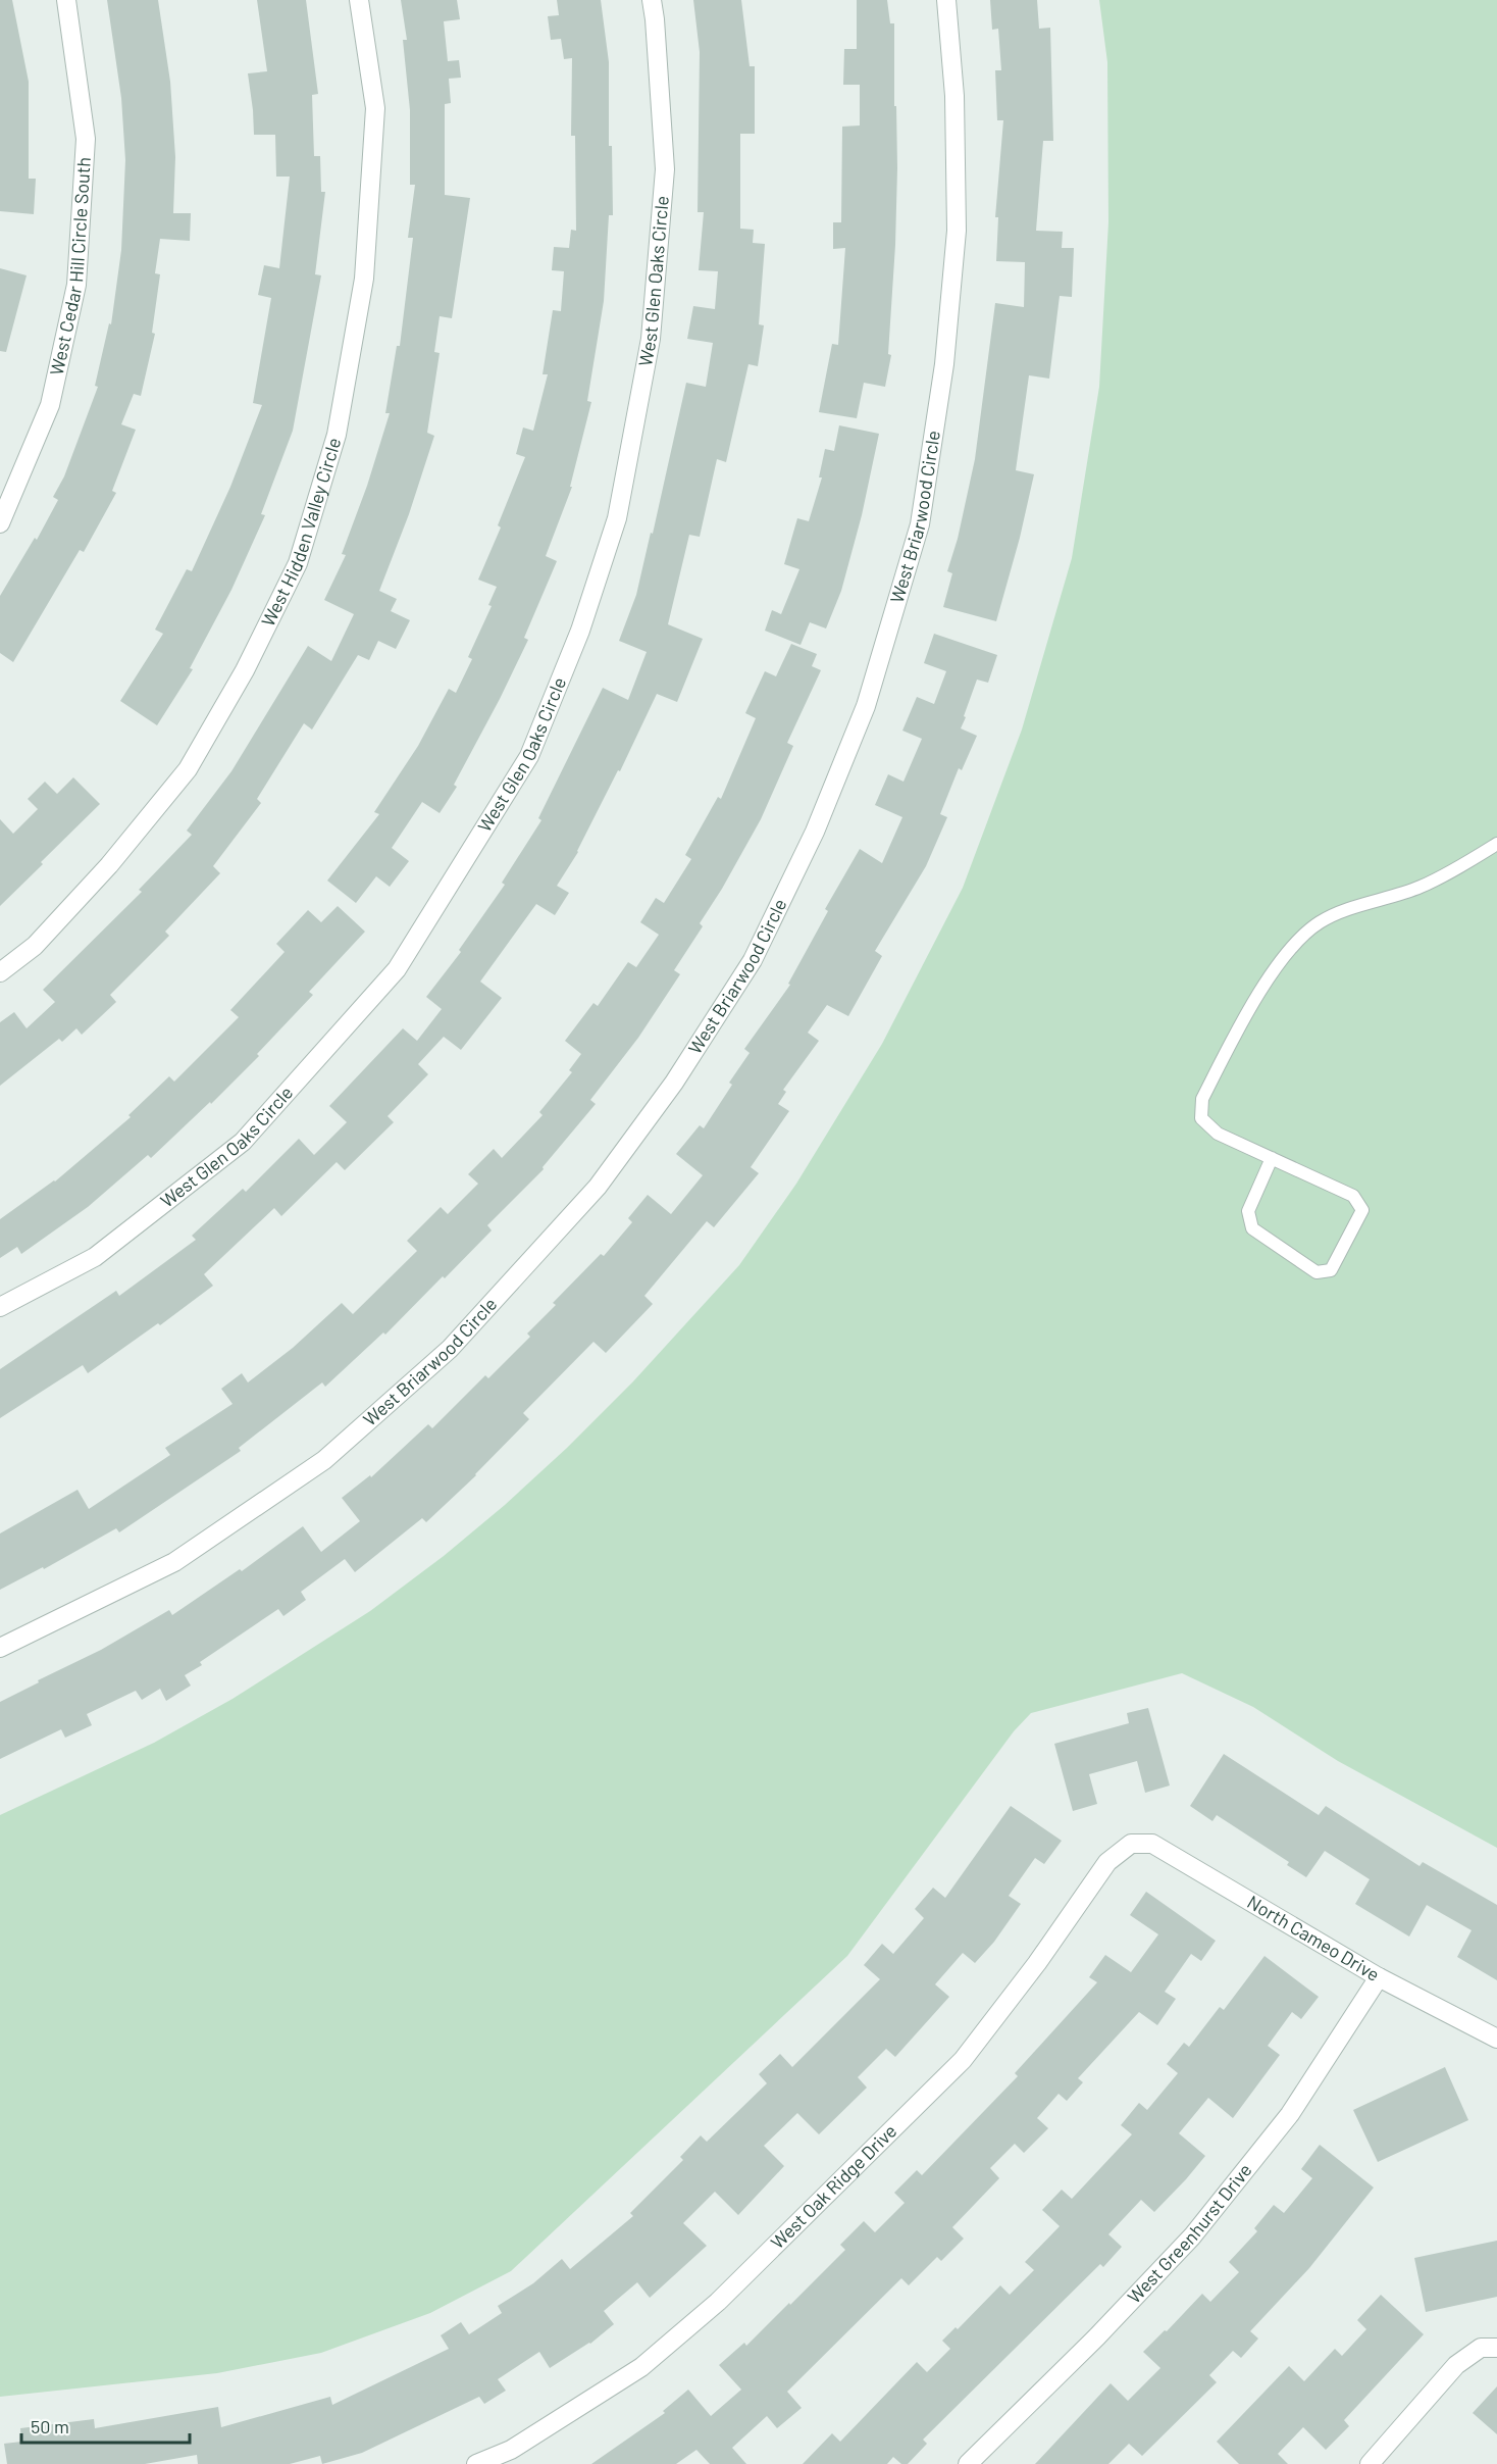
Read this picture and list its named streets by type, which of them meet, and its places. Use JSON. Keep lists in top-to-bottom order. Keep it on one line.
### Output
{"streets":{"street":["West Cedar Hill Circle South","West Glen Oaks Circle","West Briarwood Circle","West Hidden Valley Circle","North Cameo Drive","West Oak Ridge Drive","West Greenhurst Drive"]},"crossings":[["North Cameo Drive","West Oak Ridge Drive"],["North Cameo Drive","West Greenhurst Drive"]],"scale_bar":"50 m"}
